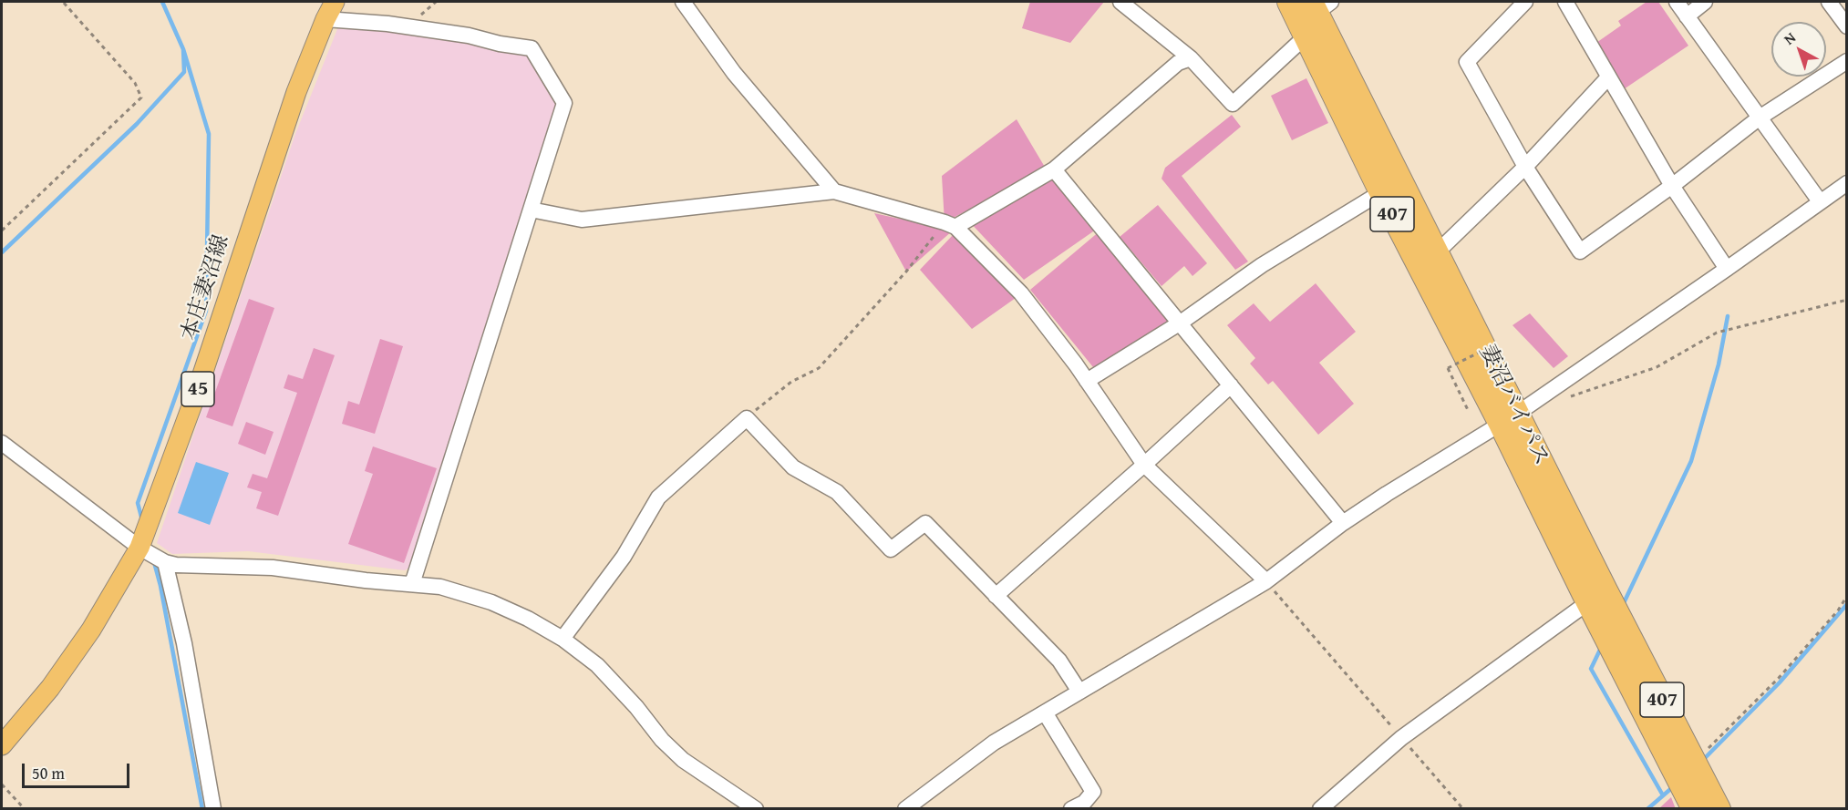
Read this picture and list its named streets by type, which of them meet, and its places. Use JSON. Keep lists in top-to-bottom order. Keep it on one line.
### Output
{"streets":{"highway":["407","妻沼バイパス"],"main road":["本庄妻沼線","45"]},"scale_bar":"50 m","north":"top left"}
